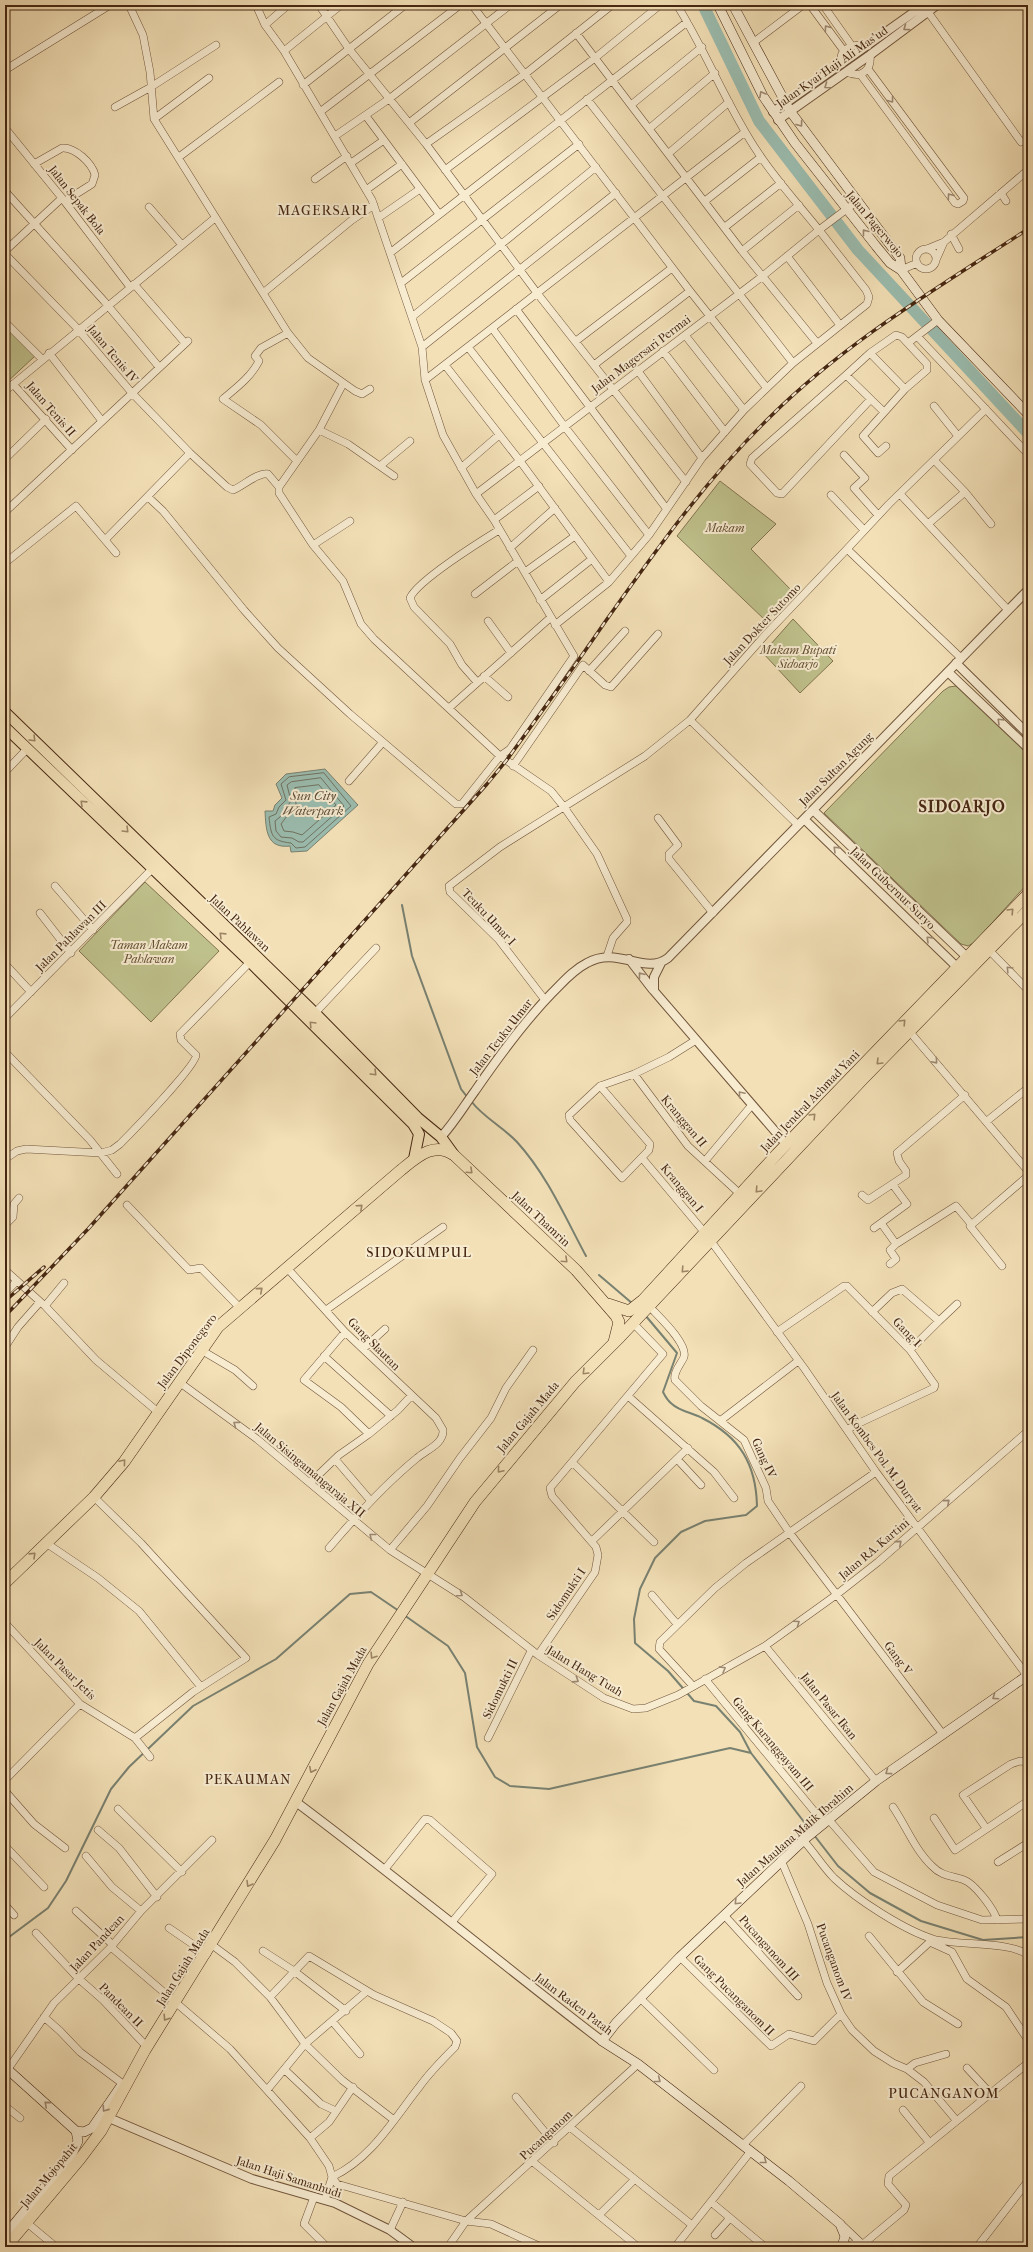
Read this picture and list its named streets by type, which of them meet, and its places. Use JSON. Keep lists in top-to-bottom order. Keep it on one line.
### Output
{"streets":{"highway":["Jalan Jendral Achmad Yani","Jalan Thamrin","Jalan Diponegoro","Jalan Gajah Mada","Jalan Mojopahit"],"main road":["Jalan Pagerwojo","Jalan Pahlawan","Jalan Maulana Malik Ibrahim","Jalan Raden Patah"],"street":["Jalan Kyai Haji Ali Mas'ud","Jalan Sepak Bola","Jalan Tenis IV","Jalan Magersari Permai","Jalan Tenis II","Jalan Dokter Sutomo","Jalan Sultan Agung","Jalan Gubernur Suryo","Teuku Umar I","Jalan Pahlawan III","Jalan Teuku Umar","Kranggan II","Kranggan I","Gang I","Gang Slautan","Jalan Kombes Pol. M. Duryat","Gang IV","Jalan Sisingamangaraja XII","Jalan RA. Kartini","Sidomukti I","Gang V","Jalan Pasar Jetis","Jalan Hang Tuah","Sidomukti II","Jalan Pasar Ikan","Gang Karanggayam III","Jalan Pandean","Pucanganom III","Pucanganom IV","Gang Pucanganom II","Pandean II","Pucanganom","Jalan Haji Samanhudi"]},"crossings":[["Jalan Kyai Haji Ali Mas'ud","Jalan Pagerwojo"],["Jalan Pagerwojo","Jalan Magersari Permai"],["Jalan Dokter Sutomo","Teuku Umar I"],["Jalan Sultan Agung","Jalan Gubernur Suryo"],["Jalan Sultan Agung","Jalan Teuku Umar"],["Jalan Gubernur Suryo","Jalan Jendral Achmad Yani"],["Teuku Umar I","Jalan Teuku Umar"],["Jalan Pahlawan","Jalan Pahlawan III"],["Jalan Pahlawan","Jalan Teuku Umar"],["Jalan Pahlawan","Jalan Thamrin"],["Jalan Jendral Achmad Yani","Kranggan II"],["Jalan Jendral Achmad Yani","Kranggan I"],["Jalan Jendral Achmad Yani","Jalan Thamrin"],["Jalan Jendral Achmad Yani","Jalan Gajah Mada"],["Jalan Jendral Achmad Yani","Jalan Kombes Pol. M. Duryat"],["Jalan Jendral Achmad Yani","Gang IV"],["Kranggan I","Jalan Kombes Pol. M. Duryat"],["Jalan Thamrin","Jalan Diponegoro"],["Jalan Thamrin","Jalan Gajah Mada"],["Gang I","Jalan Kombes Pol. M. Duryat"],["Gang Slautan","Jalan Diponegoro"],["Jalan Diponegoro","Jalan Sisingamangaraja XII"],["Jalan Gajah Mada","Jalan Sisingamangaraja XII"],["Jalan Gajah Mada","Jalan Hang Tuah"],["Jalan Gajah Mada","Jalan Raden Patah"],["Jalan Gajah Mada","Pandean II"],["Jalan Gajah Mada","Jalan Mojopahit"],["Jalan Gajah Mada","Jalan Haji Samanhudi"],["Jalan Kombes Pol. M. Duryat","Jalan RA. Kartini"],["Jalan Kombes Pol. M. Duryat","Jalan Maulana Malik Ibrahim"],["Gang IV","Jalan RA. Kartini"],["Gang IV","Gang V"],["Jalan Sisingamangaraja XII","Jalan Hang Tuah"],["Jalan RA. Kartini","Gang V"],["Jalan RA. Kartini","Jalan Hang Tuah"],["Jalan RA. Kartini","Jalan Pasar Ikan"],["Sidomukti I","Jalan Hang Tuah"],["Gang V","Jalan Maulana Malik Ibrahim"],["Jalan Hang Tuah","Sidomukti II"],["Jalan Hang Tuah","Jalan Pasar Ikan"],["Jalan Hang Tuah","Gang Karanggayam III"],["Jalan Pasar Ikan","Jalan Maulana Malik Ibrahim"],["Gang Karanggayam III","Jalan Maulana Malik Ibrahim"],["Jalan Maulana Malik Ibrahim","Pucanganom III"],["Jalan Maulana Malik Ibrahim","Pucanganom IV"],["Jalan Maulana Malik Ibrahim","Gang Pucanganom II"],["Jalan Maulana Malik Ibrahim","Jalan Raden Patah"],["Jalan Pandean","Pandean II"],["Pucanganom IV","Gang Pucanganom II"],["Jalan Raden Patah","Pucanganom"],["Jalan Mojopahit","Jalan Haji Samanhudi"]],"one_way":["Jalan Thamrin","Jalan Diponegoro","Jalan Gajah Mada","Jalan Sisingamangaraja XII","Jalan RA. Kartini","Jalan Hang Tuah","Jalan Maulana Malik Ibrahim"],"districts":["MAGERSARI","SIDOARJO","SIDOKUMPUL","PEKAUMAN","PUCANGANOM"],"water":["Sun City Waterpark"],"parks":["Makam","Makam Bupati Sidoarjo","Taman Makam Pahlawan"]}
